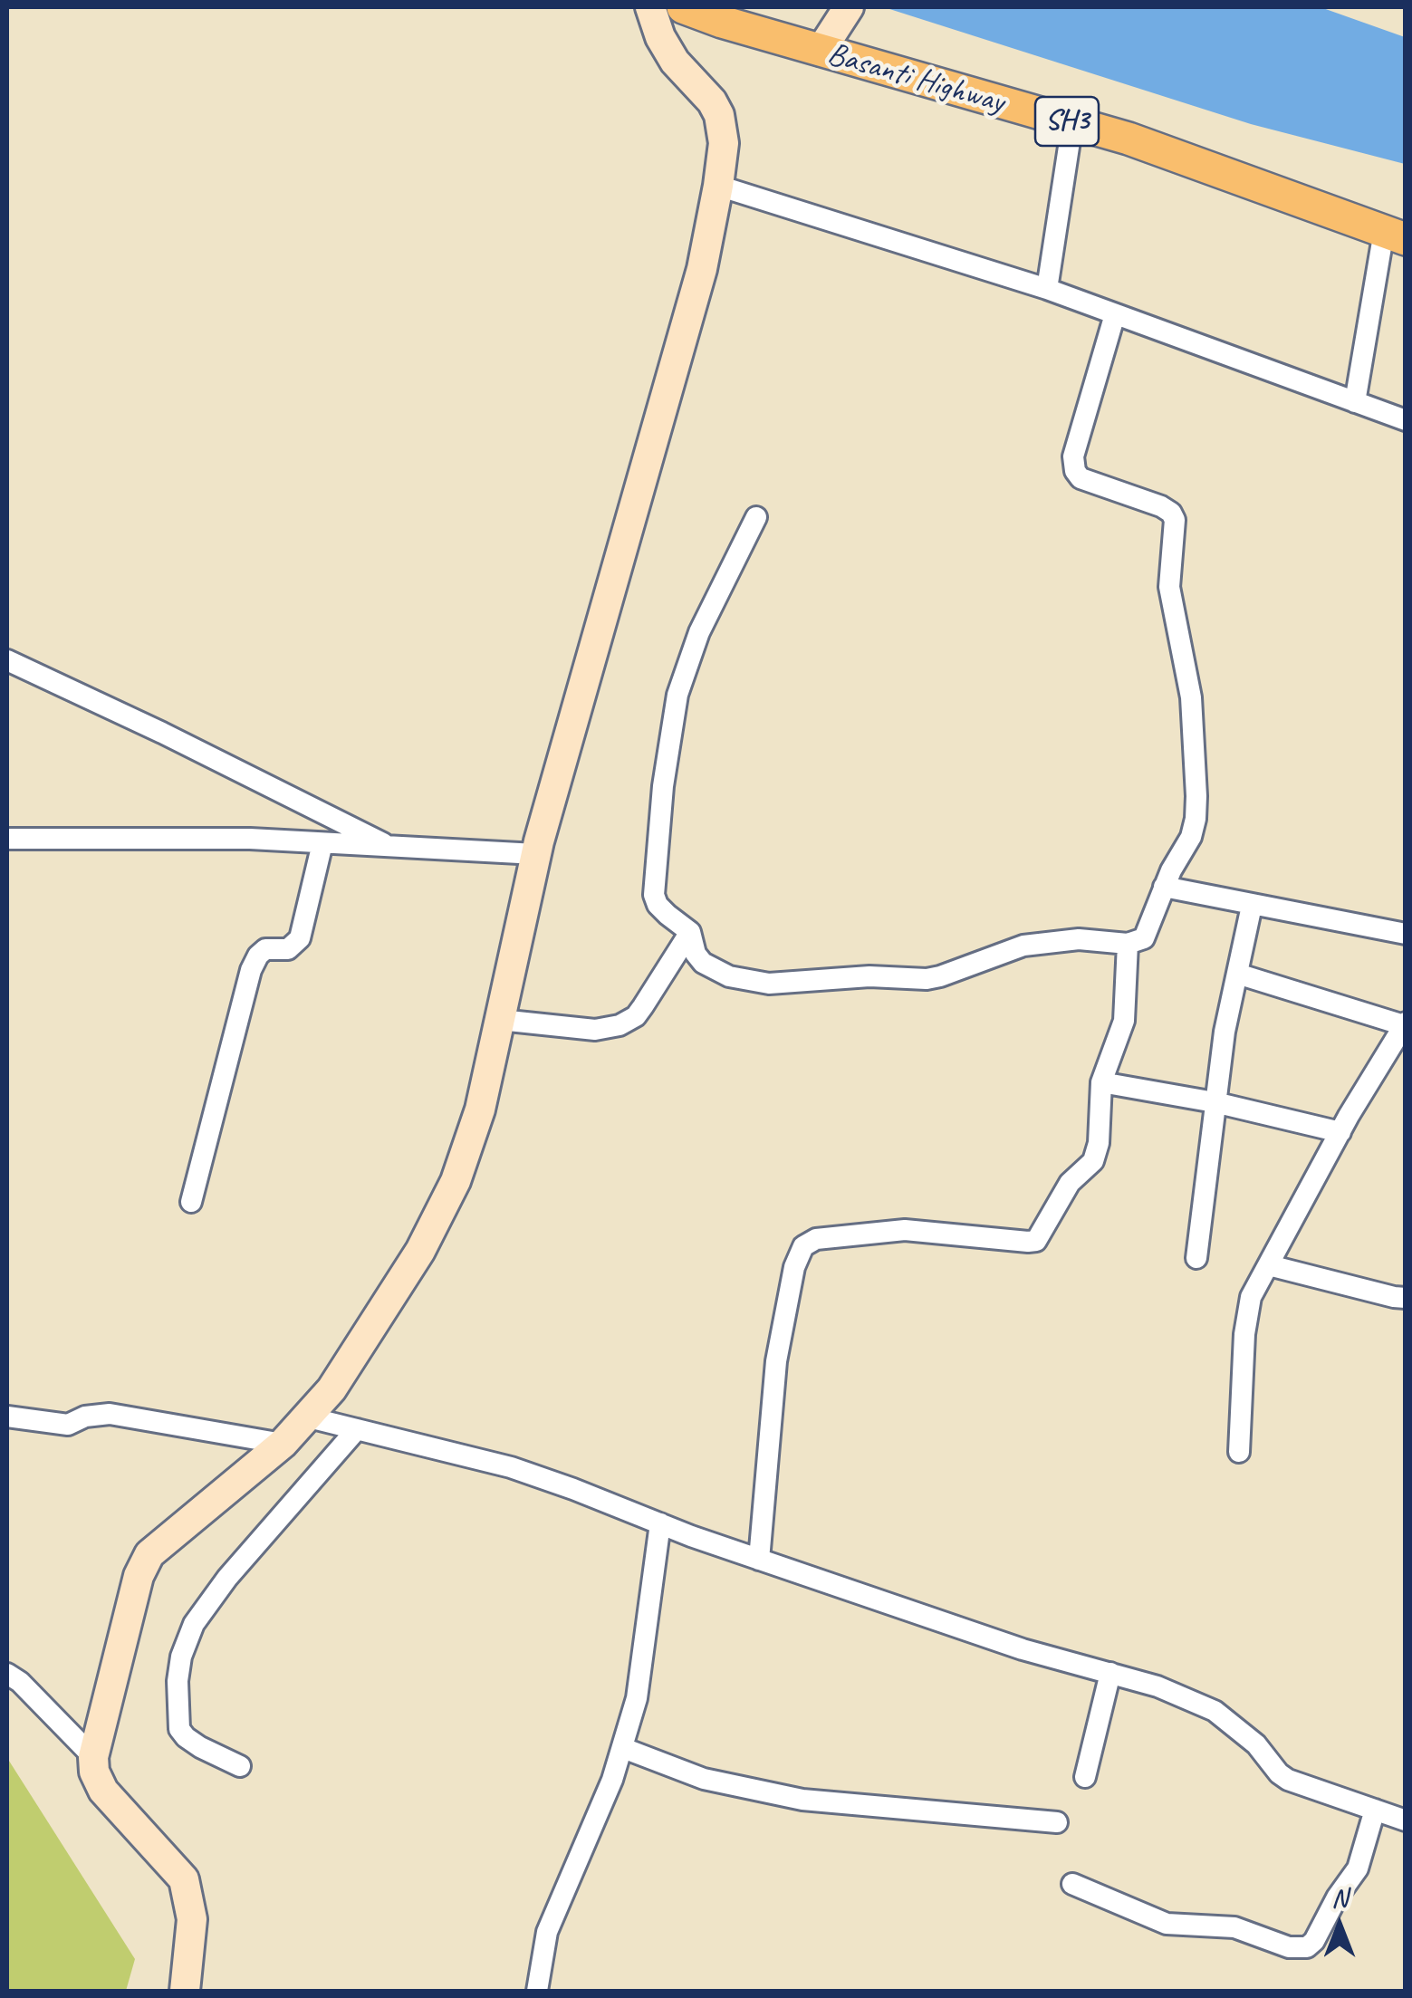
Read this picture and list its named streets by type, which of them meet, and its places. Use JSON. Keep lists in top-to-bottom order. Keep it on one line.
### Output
{"streets":{"main road":["Basanti Highway","SH3"]},"north":"top"}
